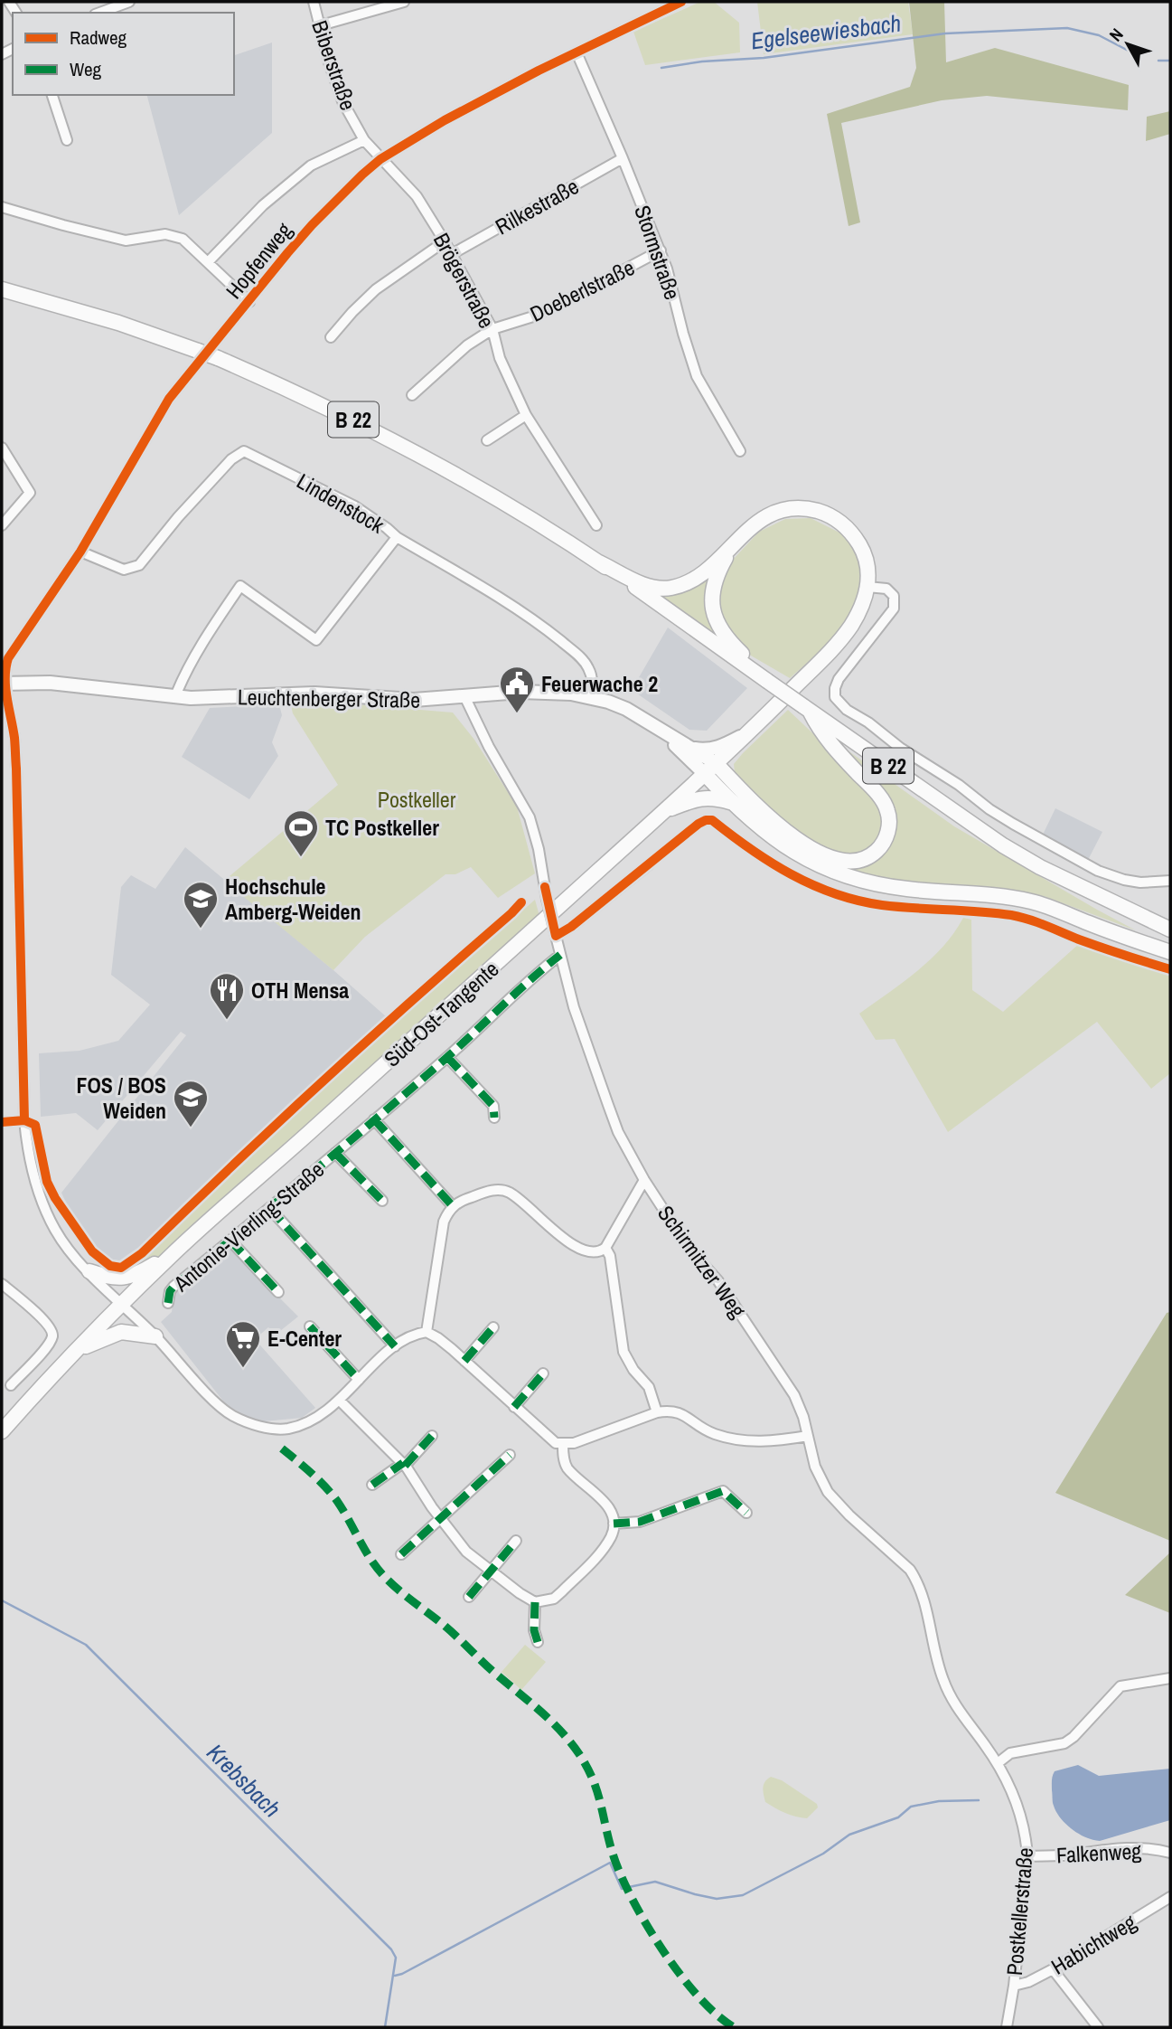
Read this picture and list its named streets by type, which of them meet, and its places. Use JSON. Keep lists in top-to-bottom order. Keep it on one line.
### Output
{"streets":{"main road":["B 22","Süd-Ost-Tangente"],"street":["Biberstraße","Rilkestraße","Stormstraße","Hopfenweg","Brögerstraße","Doeberlstraße","Lindenstock","Leuchtenberger Straße","Antonie-Vierling-Straße","Schirmitzer Weg","Falkenweg","Postkellerstraße","Habichtweg"]},"crossings":[["Biberstraße","Hopfenweg"],["Biberstraße","Brögerstraße"],["Rilkestraße","Stormstraße"],["Rilkestraße","Brögerstraße"],["Stormstraße","Hopfenweg"],["Stormstraße","Doeberlstraße"],["Hopfenweg","Brögerstraße"],["Hopfenweg","Lindenstock"],["Hopfenweg","Leuchtenberger Straße"],["Brögerstraße","Doeberlstraße"],["B 22","Süd-Ost-Tangente"],["Lindenstock","Leuchtenberger Straße"],["Leuchtenberger Straße","Süd-Ost-Tangente"],["Leuchtenberger Straße","Schirmitzer Weg"],["Antonie-Vierling-Straße","Schirmitzer Weg"],["Schirmitzer Weg","Postkellerstraße"],["Falkenweg","Postkellerstraße"],["Postkellerstraße","Habichtweg"]],"water":["Egelseewiesbach","Krebsbach"],"parks":["Postkeller"],"places":{"public building":["Feuerwache 2"],"sports":["TC Postkeller"],"school or university":["Hochschule Amberg-Weiden","FOS / BOS Weiden"],"restaurant":["OTH Mensa"],"supermarket":["E-Center"]},"legend":["Radweg","Weg"],"north":"top left"}
